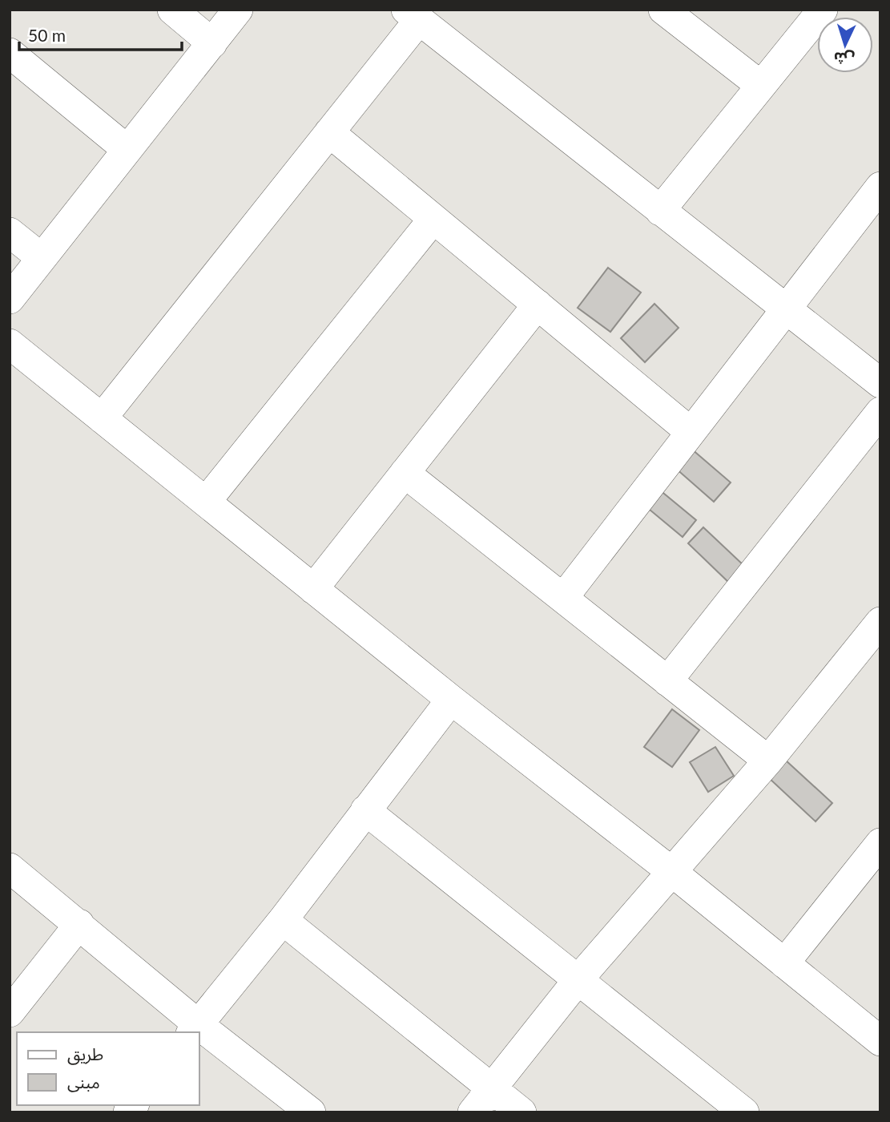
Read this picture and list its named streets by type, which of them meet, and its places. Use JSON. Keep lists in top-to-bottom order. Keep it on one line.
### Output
{"legend":["طريق","مبنى"],"scale_bar":"50 m","north":"bottom"}
